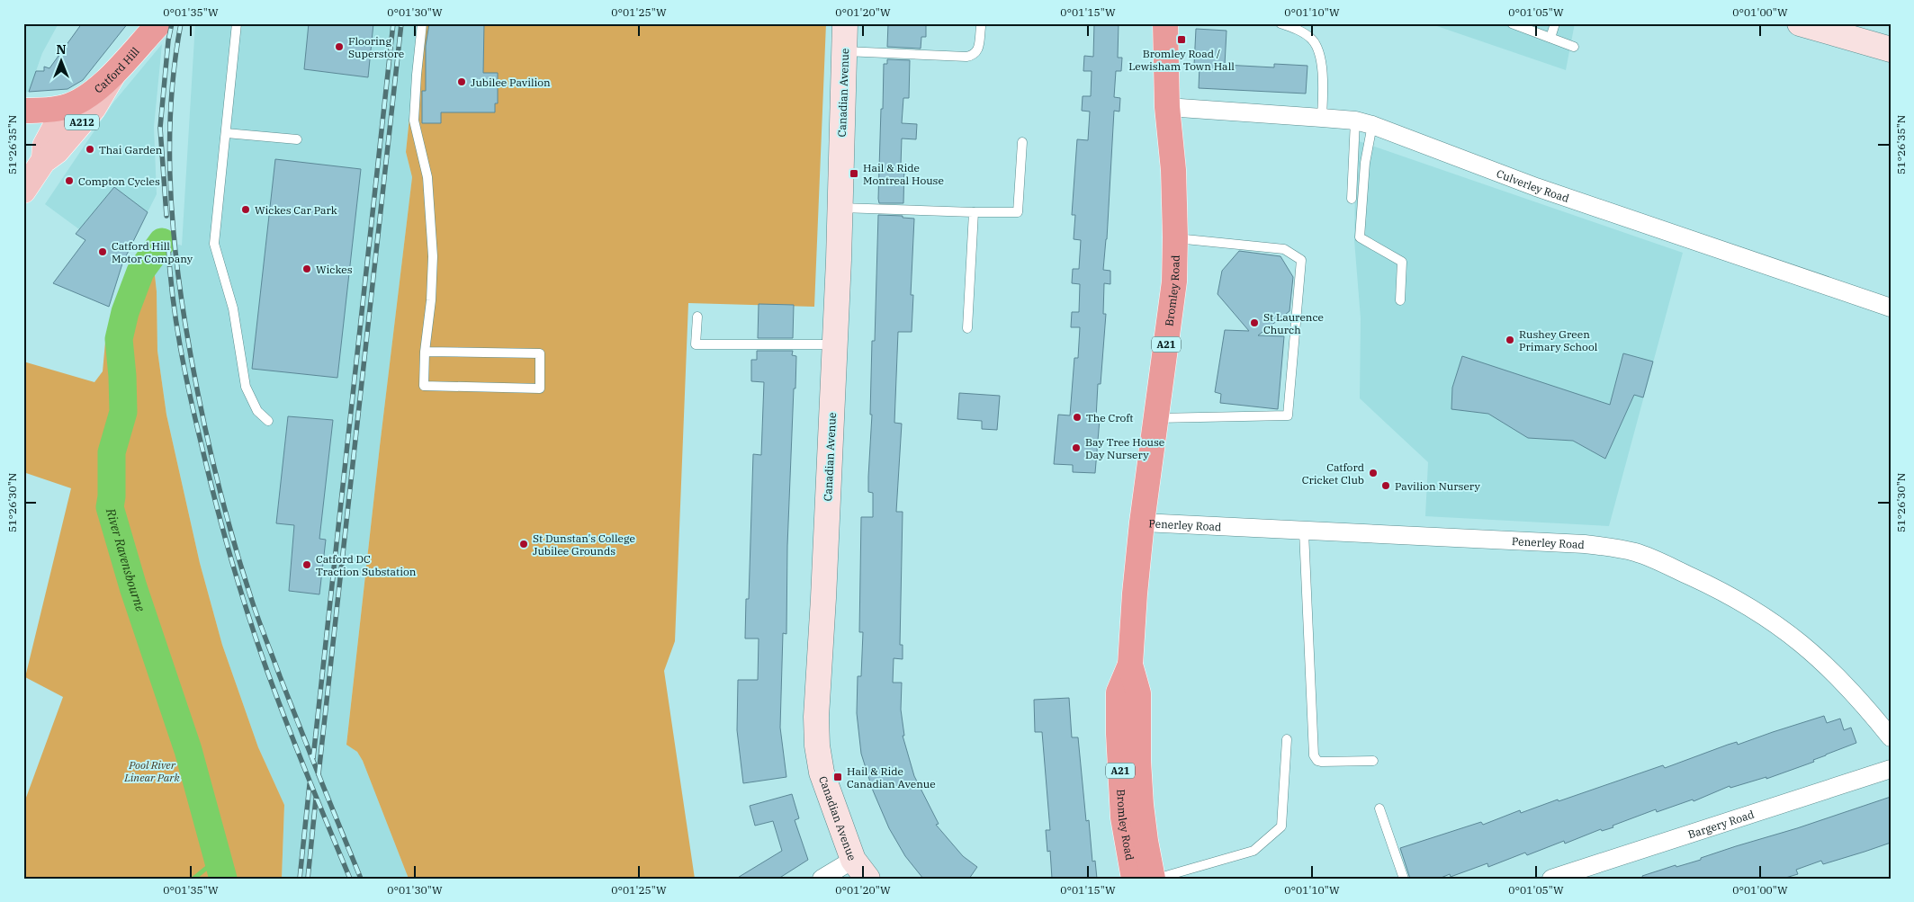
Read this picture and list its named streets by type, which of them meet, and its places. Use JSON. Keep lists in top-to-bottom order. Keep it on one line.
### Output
{"streets":{"highway":["Catford Hill","Bromley Road","A21"],"main road":["A212"],"street":["Canadian Avenue","Culverley Road","Penerley Road","Bargery Road"]},"crossings":[["Culverley Road","Bromley Road"],["Bromley Road","Penerley Road"]],"water":["River Ravensbourne"],"parks":["Pool River Linear Park"],"places":{"transit":["Bromley Road / Lewisham Town Hall","Hail & Ride Montreal House","Hail & Ride Canadian Avenue"],"other":["Flooring Superstore","Jubilee Pavilion","Thai Garden","Compton Cycles","Wickes Car Park","Catford Hill Motor Company","Wickes","St Laurence Church","Rushey Green Primary School","The Croft","Bay Tree House Day Nursery","Catford Cricket Club","Pavilion Nursery","St Dunstan's College Jubilee Grounds","Catford DC Traction Substation"]},"north":"top","coordinates":["0°01'35\"W","0°01'30\"W","0°01'25\"W","0°01'20\"W","0°01'15\"W","0°01'10\"W","0°01'05\"W","0°01'00\"W","51°26'35\"N","51°26'30\"N"]}
